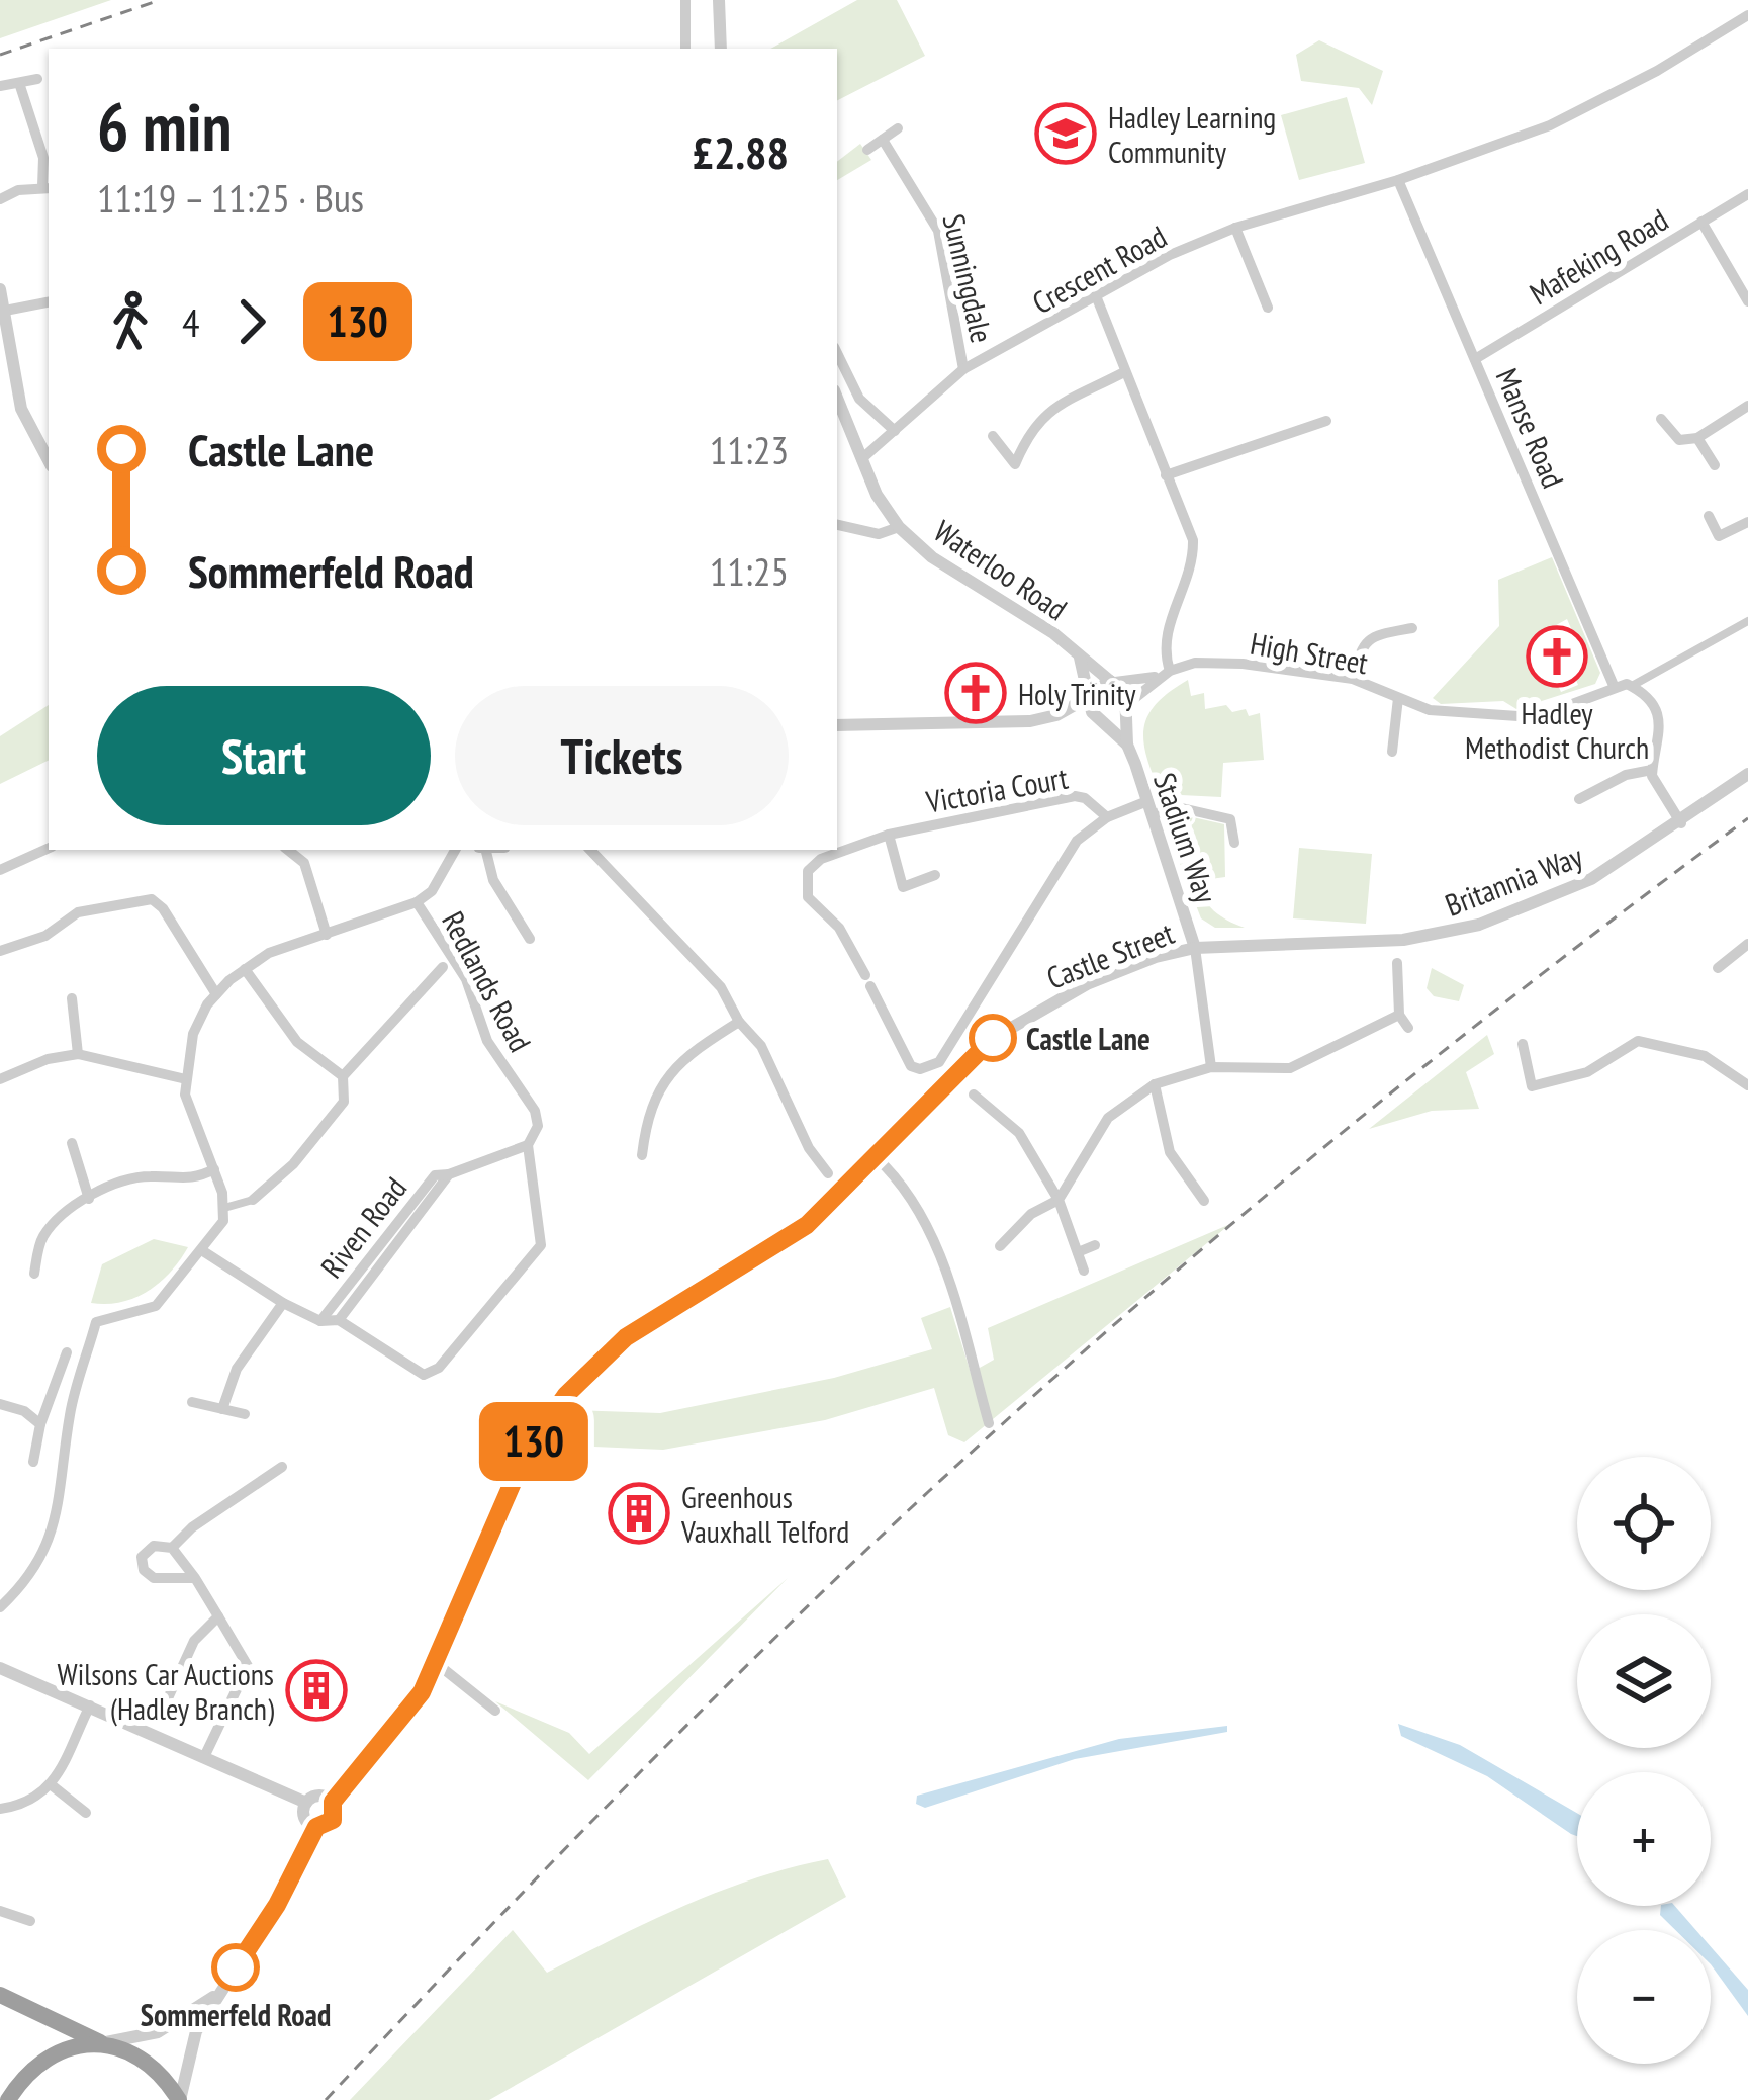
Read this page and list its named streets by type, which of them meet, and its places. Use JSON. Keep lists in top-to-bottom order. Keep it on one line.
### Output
{"streets":{"street":["Mafeking Road","Crescent Road","Sunningdale","Manse Road","Waterloo Road","High Street","Victoria Court","Stadium Way","Britannia Way","Castle Street","Redlands Road","Riven Road"]},"crossings":[["Mafeking Road","Manse Road"],["Crescent Road","Sunningdale"],["Crescent Road","Manse Road"],["Crescent Road","Waterloo Road"],["Manse Road","High Street"],["Waterloo Road","High Street"],["Waterloo Road","Stadium Way"],["High Street","Stadium Way"],["Victoria Court","Castle Street"],["Stadium Way","Britannia Way"],["Stadium Way","Castle Street"],["Britannia Way","Castle Street"],["Redlands Road","Riven Road"]],"places":{"school or university":["Hadley Learning Community"],"church":["Hadley Methodist Church","Holy Trinity"],"other":["Castle Lane","Sommerfeld Road"],"building":["Greenhous Vauxhall Telford","Wilsons Car Auctions (Hadley Branch)"]},"lines":["bus line 130"],"page":{"on_map":"130","heading":["6 min","11:19 – 11:25 · Bus","£2.88"],"legs":["4","130"],"list":[{"name":"Castle Lane","value":"11:23"},{"name":"Sommerfeld Road","value":"11:25"}],"buttons":["Start","Tickets"],"map_buttons":["+","−"]}}
